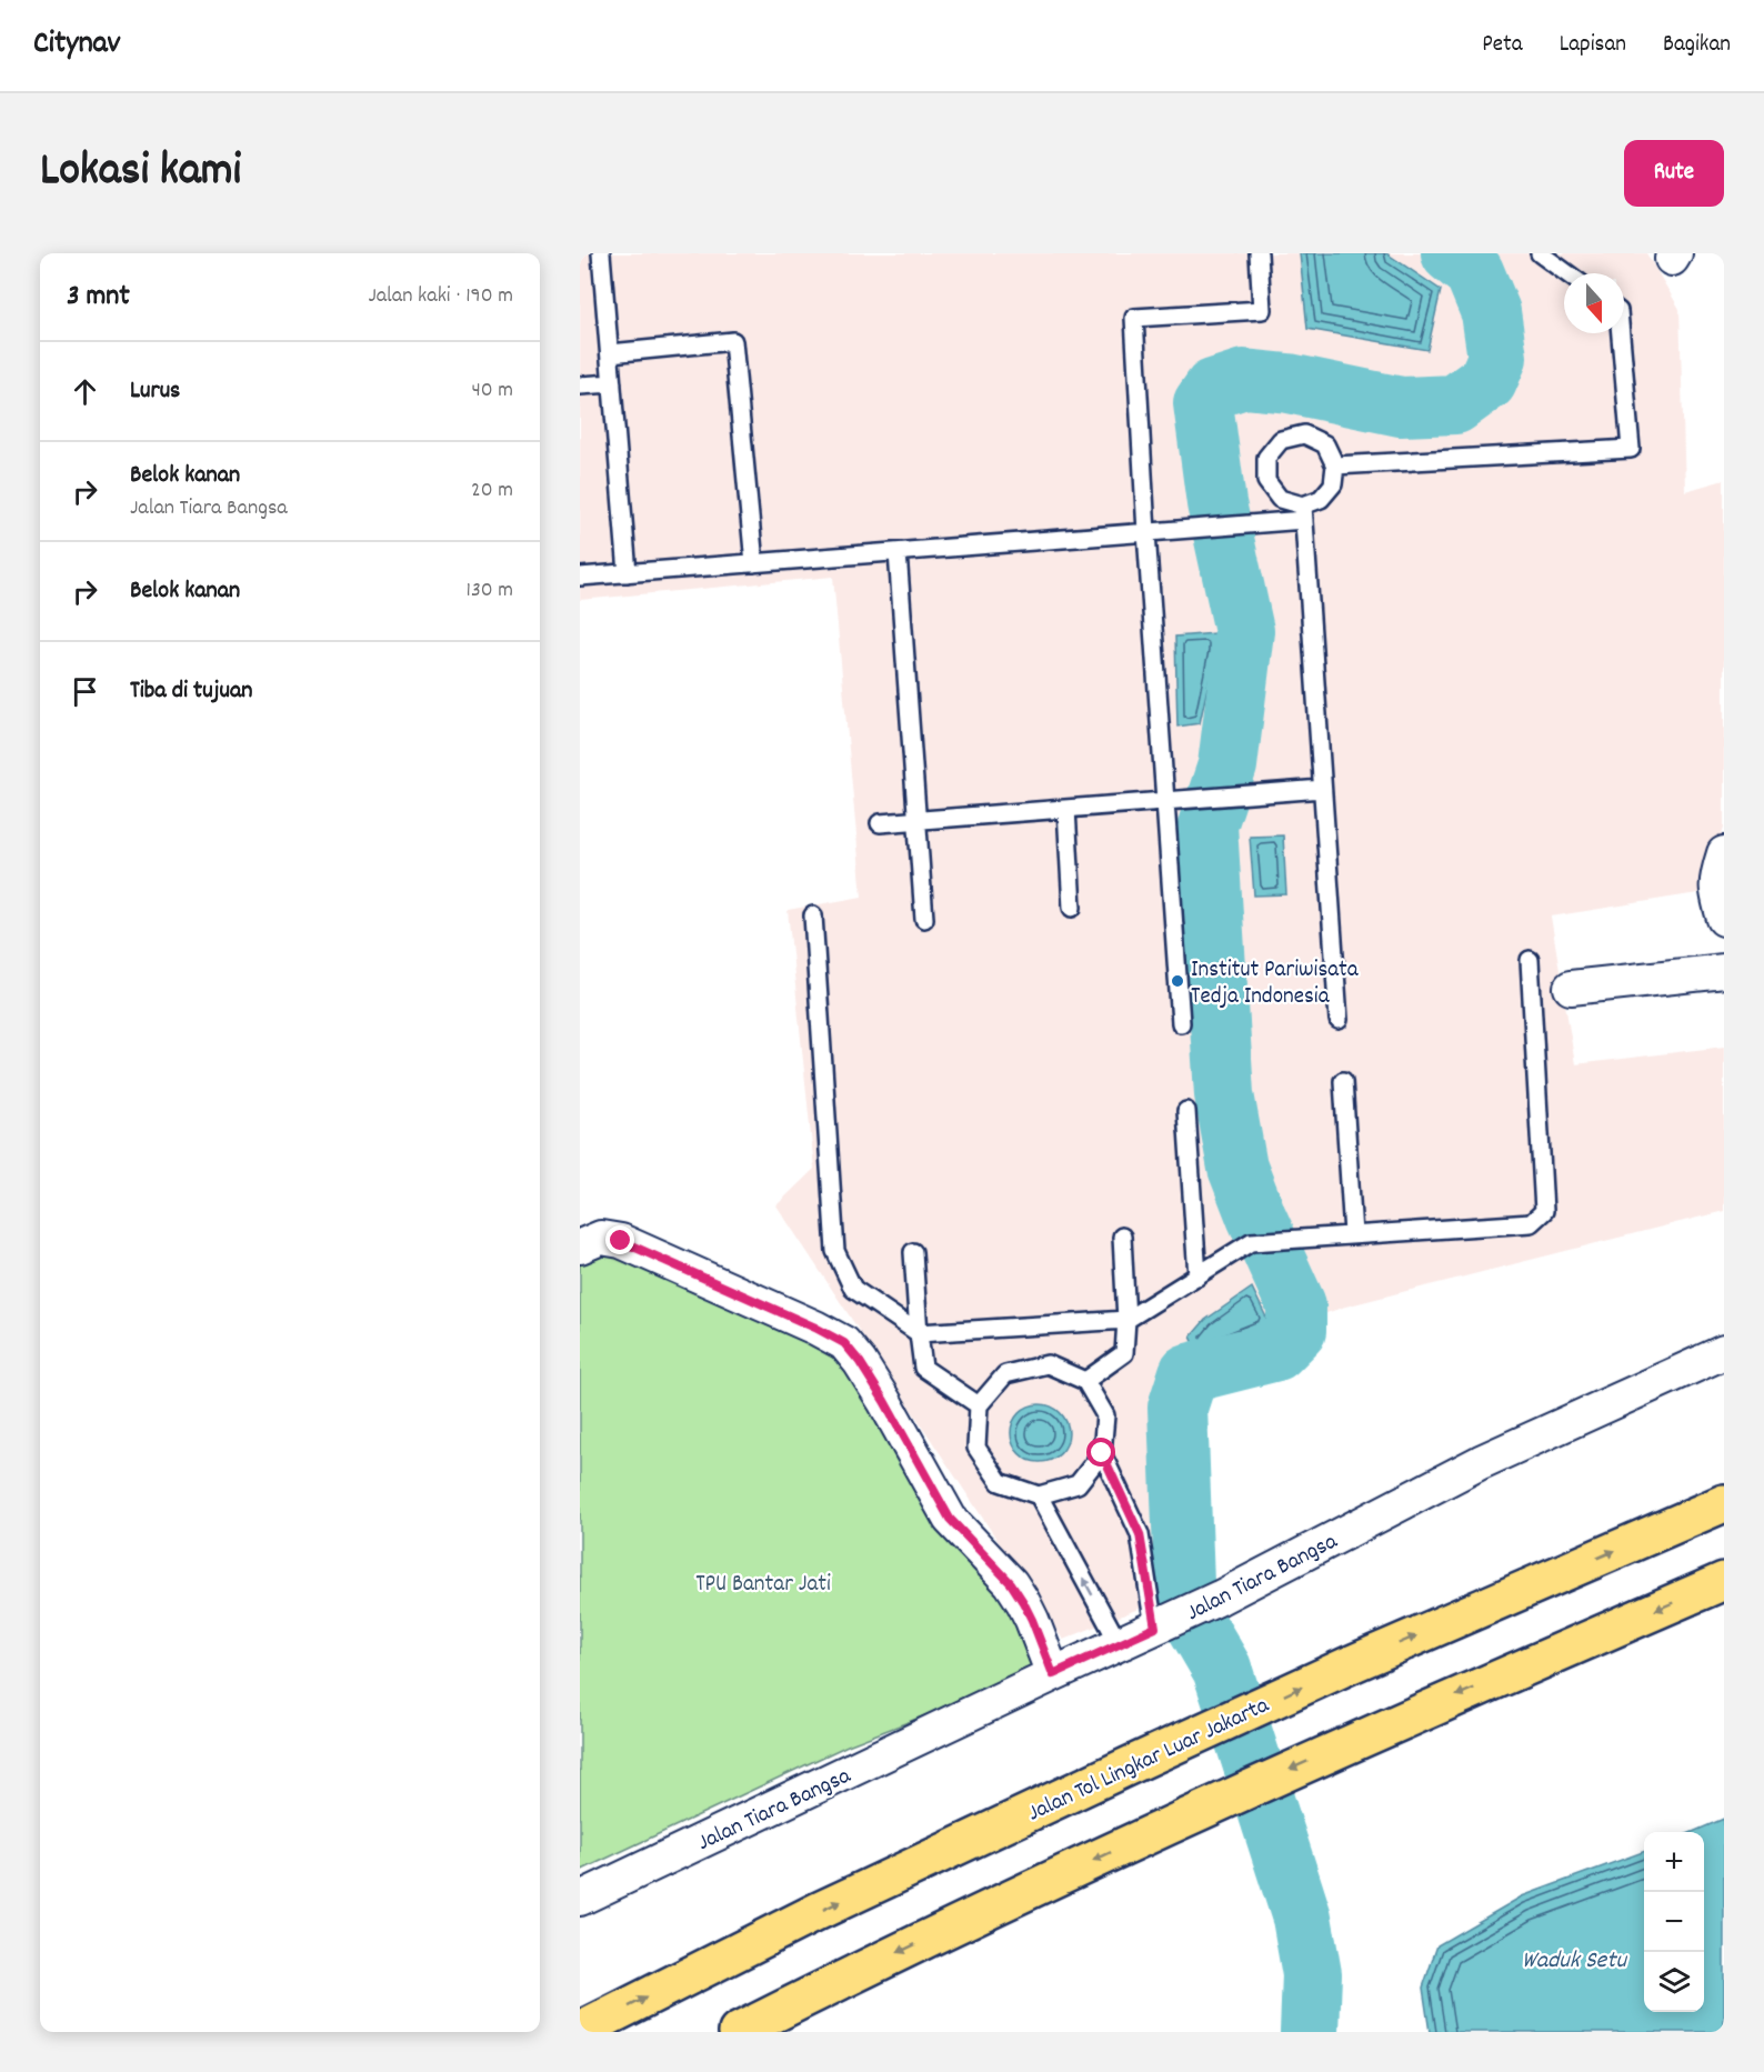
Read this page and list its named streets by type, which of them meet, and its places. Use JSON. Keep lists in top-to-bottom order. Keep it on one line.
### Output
{"streets":{"highway":["Jalan Tol Lingkar Luar Jakarta"],"street":["Jalan Tiara Bangsa"]},"water":["Waduk Setu"],"parks":["TPU Bantar Jati"],"places":["Institut Pariwisata Tedja Indonesia"],"north":"bottom","page":{"header":"Citynav","nav":["Peta","Lapisan","Bagikan"],"title":"Lokasi kami","buttons":"Rute","heading":["3 mnt","Jalan kaki · 190 m"],"list":[["Lurus","40 m"],["Belok kanan","Jalan Tiara Bangsa","20 m"],["Belok kanan","130 m"],"Tiba di tujuan"],"map_buttons":["+","−"]}}
